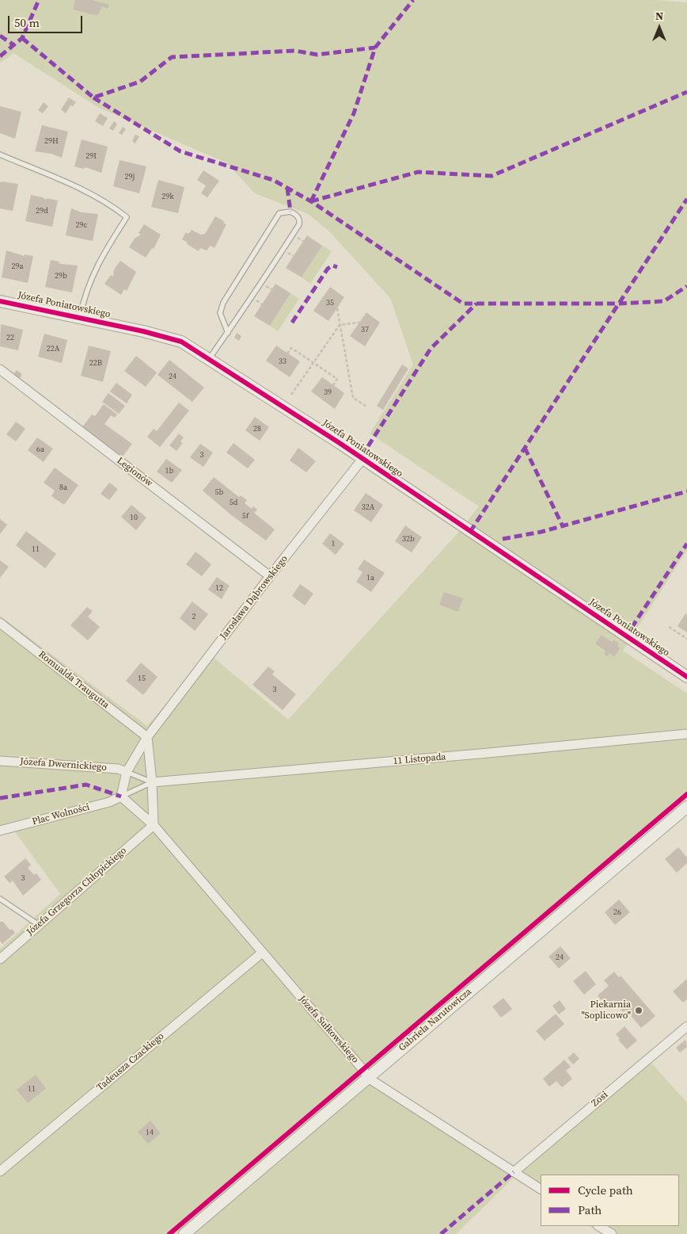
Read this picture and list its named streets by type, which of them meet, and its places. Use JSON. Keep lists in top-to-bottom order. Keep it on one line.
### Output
{"streets":{"street":["Józefa Poniatowskiego","Legionów","Jarosława Dąbrowskiego","Romualda Traugutta","11 Listopada","Józefa Dwernickiego","Plac Wolności","Józefa Grzegorza Chłopickiego","Gabriela Narutowicza","Józefa Sułkowskiego","Tadeusza Czackiego","Zosi"]},"crossings":[["Józefa Poniatowskiego","Jarosława Dąbrowskiego"],["Legionów","Jarosława Dąbrowskiego"],["Jarosława Dąbrowskiego","Romualda Traugutta"],["Jarosława Dąbrowskiego","Józefa Dwernickiego"],["Plac Wolności","Józefa Sułkowskiego"],["Józefa Grzegorza Chłopickiego","Józefa Sułkowskiego"],["Gabriela Narutowicza","Józefa Sułkowskiego"],["Józefa Sułkowskiego","Tadeusza Czackiego"],["Józefa Sułkowskiego","Zosi"]],"places":["Piekarnia \"Soplicowo\""],"house_numbers":["29H","29I","29j","29k","29d","29c","29a","29b","35","37","22","22A","33","22B","24","39","28","6a","3","1b","8a","5b","5d","32A","5f","10","32b","1","11","1a","12","2","15","3","3","26","24","11","14"],"legend":["Cycle path","Path"],"scale_bar":"50 m","north":"top"}
